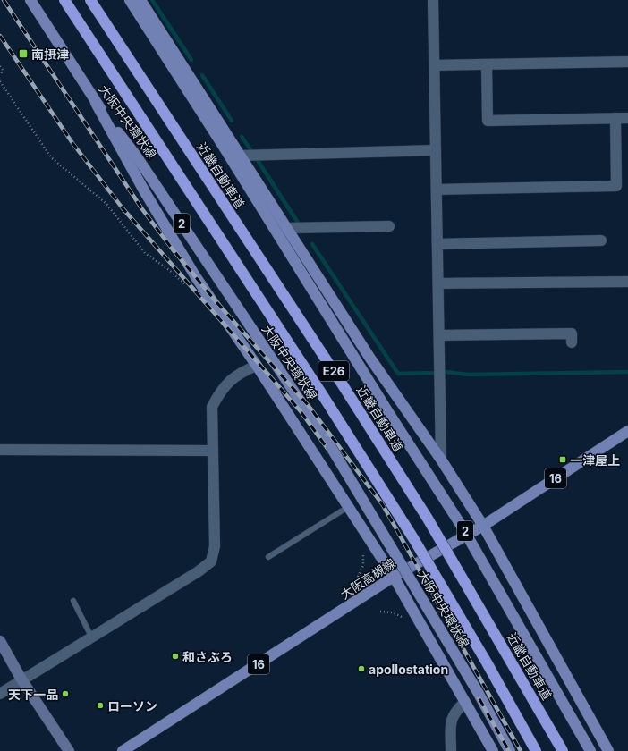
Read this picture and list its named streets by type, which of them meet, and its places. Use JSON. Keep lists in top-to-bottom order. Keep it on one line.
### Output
{"streets":{"highway":["近畿自動車道","E26"],"main road":["大阪中央環状線","2","16","大阪高槻線"]},"places":{"transit":["南摂津","一津屋上"],"other":["和さぶろ","apollostation","天下一品","ローソン"]}}
